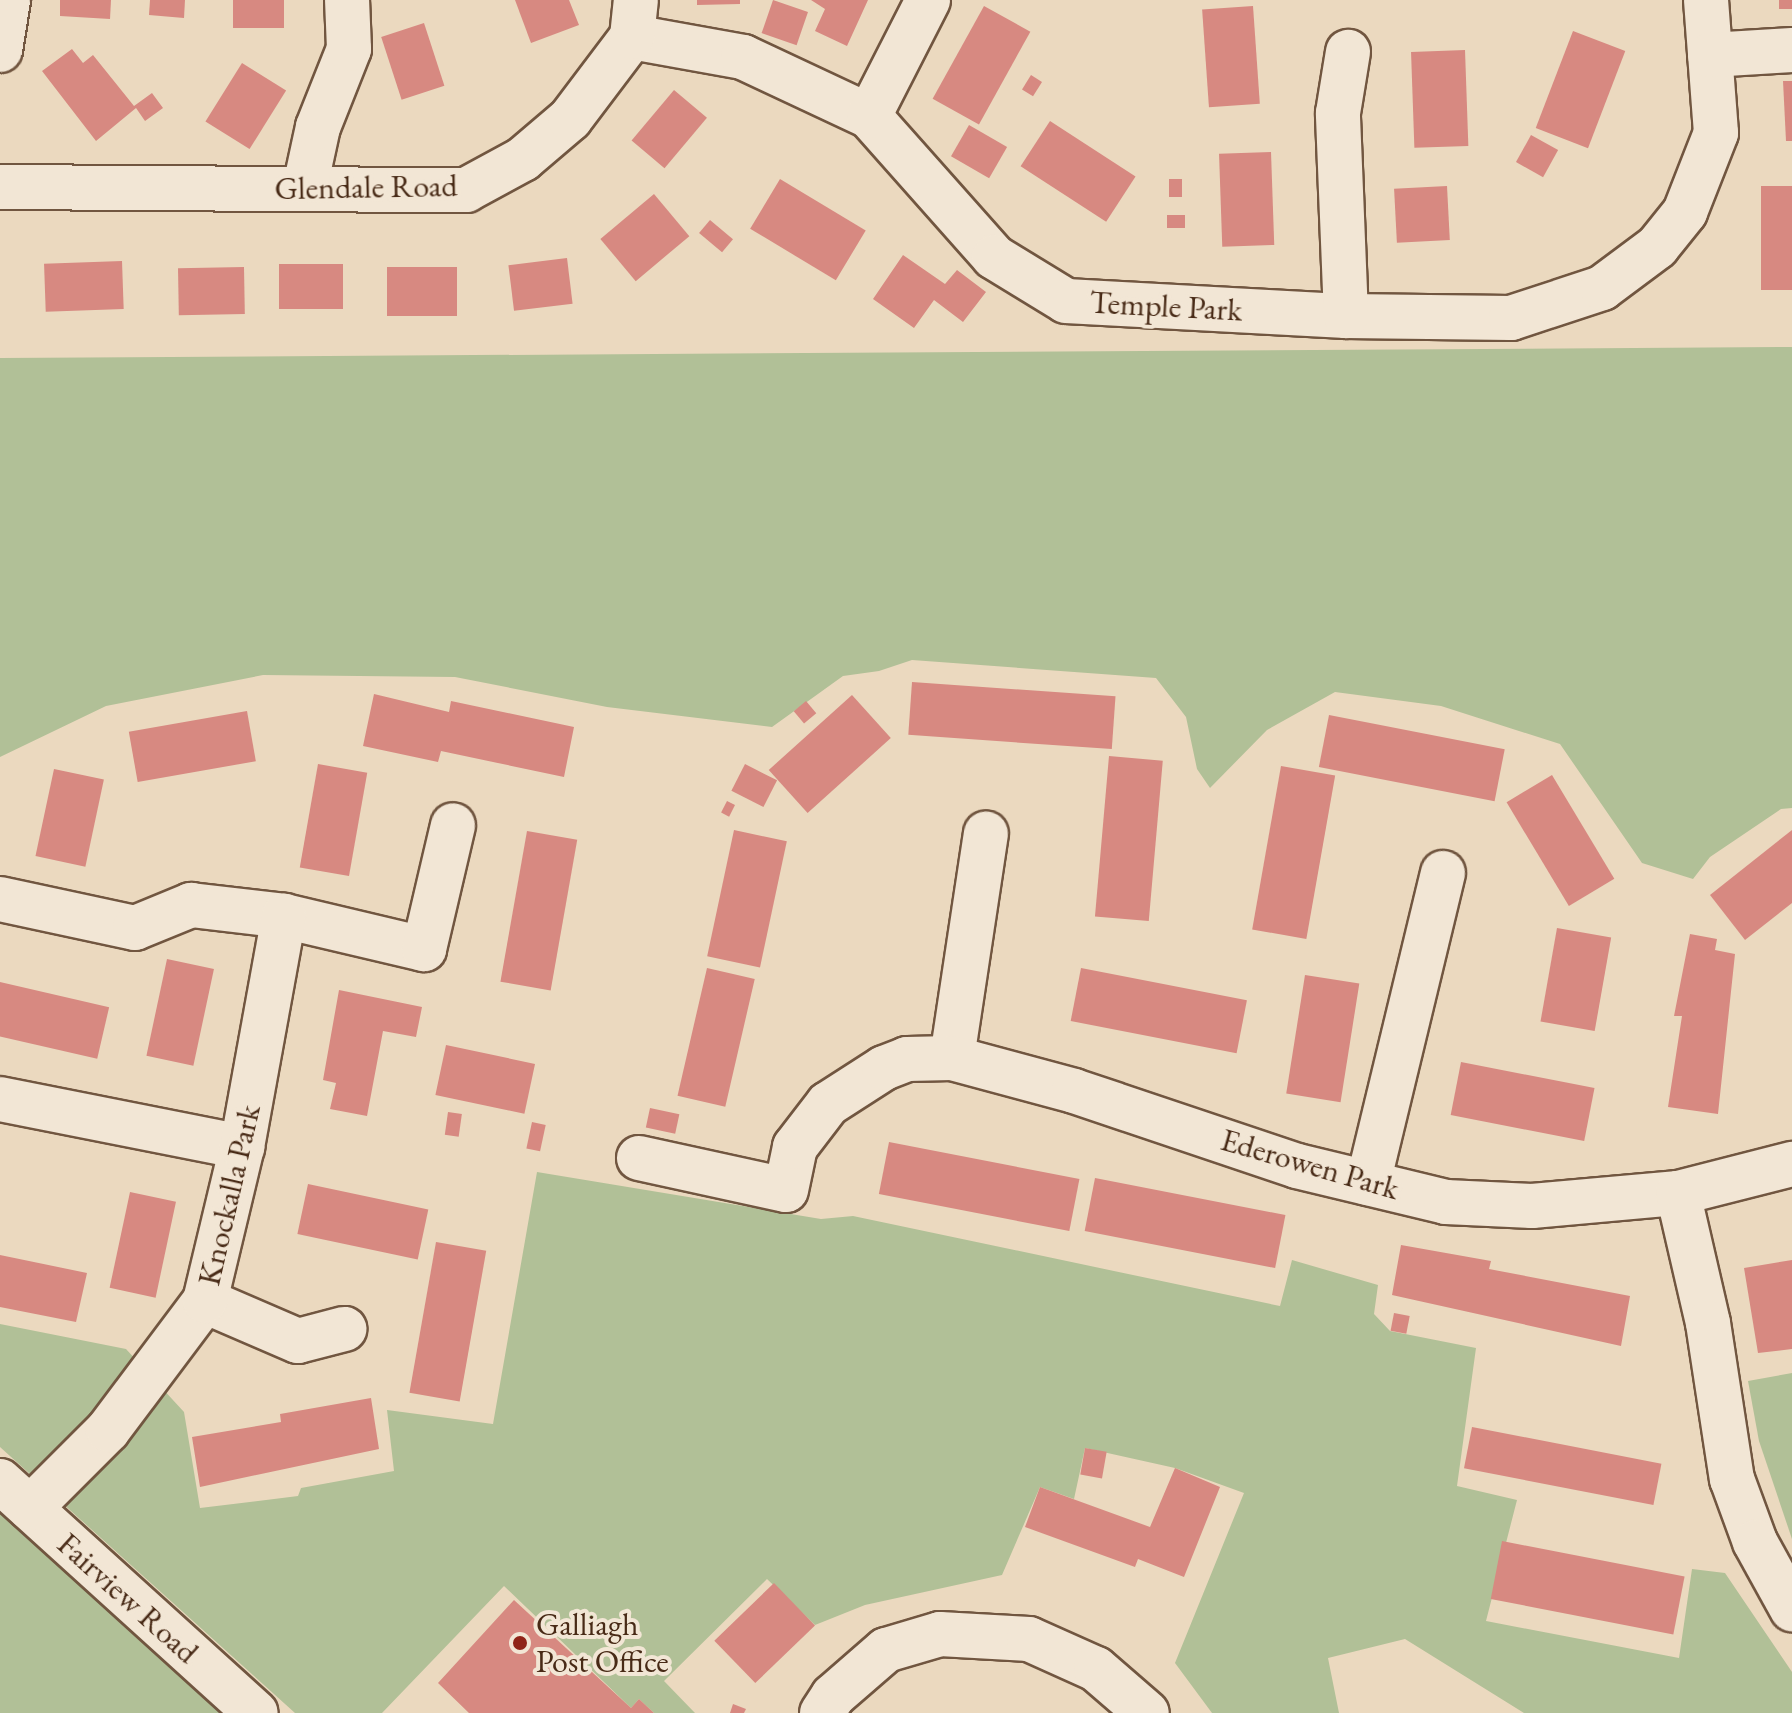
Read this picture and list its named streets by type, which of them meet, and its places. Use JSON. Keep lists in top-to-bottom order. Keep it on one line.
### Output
{"streets":{"street":["Glendale Road","Temple Park","Ederowen Park","Knockalla Park","Fairview Road"]},"crossings":[["Glendale Road","Temple Park"],["Knockalla Park","Fairview Road"]],"places":["Galliagh Post Office"]}
